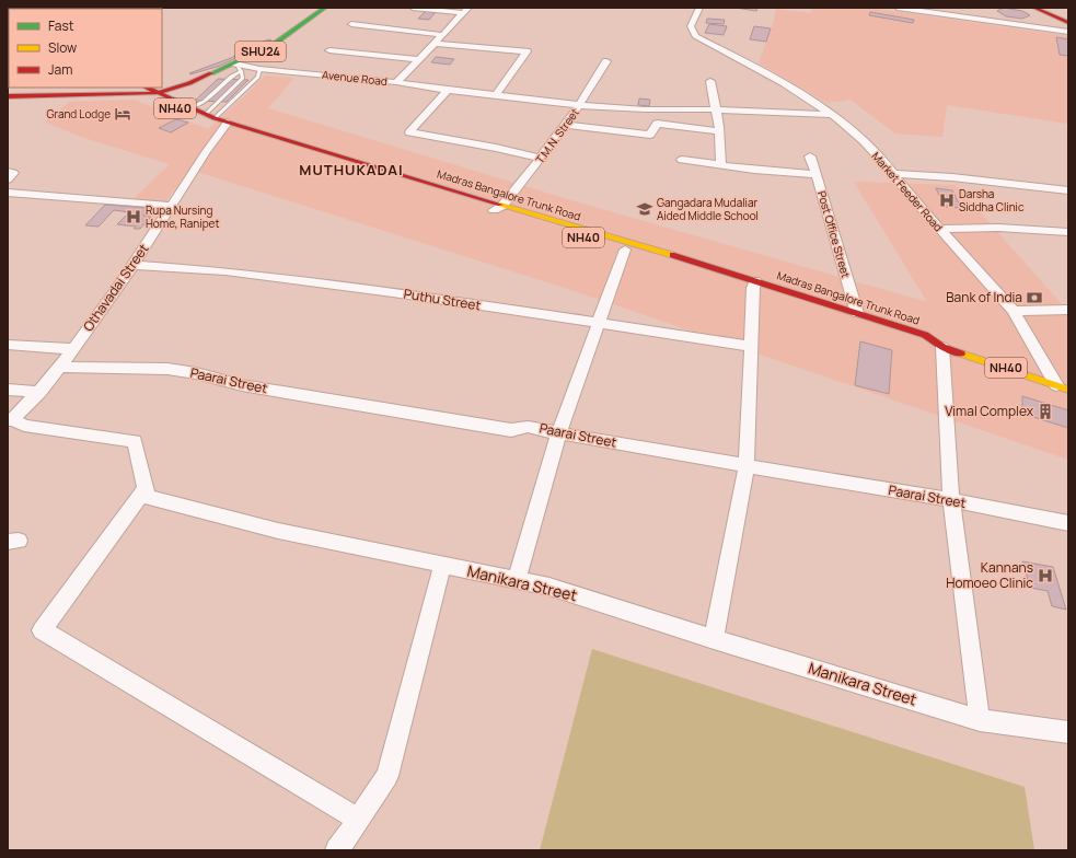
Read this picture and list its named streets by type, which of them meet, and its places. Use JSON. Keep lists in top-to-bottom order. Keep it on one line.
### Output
{"streets":{"main road":["SHU24","NH40","Madras Bangalore Trunk Road"],"street":["Avenue Road","T.M.N. Street","Market Feeder Road","Post Office Street","Othavadai Street","Puthu Street","Paarai Street","Manikara Street"]},"crossings":[["SHU24","Avenue Road"],["SHU24","NH40"],["SHU24","Madras Bangalore Trunk Road"],["NH40","Madras Bangalore Trunk Road"],["NH40","Othavadai Street"],["T.M.N. Street","Madras Bangalore Trunk Road"],["Market Feeder Road","Madras Bangalore Trunk Road"],["Madras Bangalore Trunk Road","Post Office Street"],["Madras Bangalore Trunk Road","Othavadai Street"],["Othavadai Street","Puthu Street"],["Othavadai Street","Paarai Street"]],"districts":["MUTHUKADAI"],"places":{"hotel":["Grand Lodge"],"hospital":["Darsha Siddha Clinic","Rupa Nursing Home, Ranipet","Kannans Homoeo Clinic"],"school or university":["Gangadara Mudaliar Aided Middle School"],"bank":["Bank of India"],"building":["Vimal Complex"]},"legend":["Fast","Slow","Jam"]}
